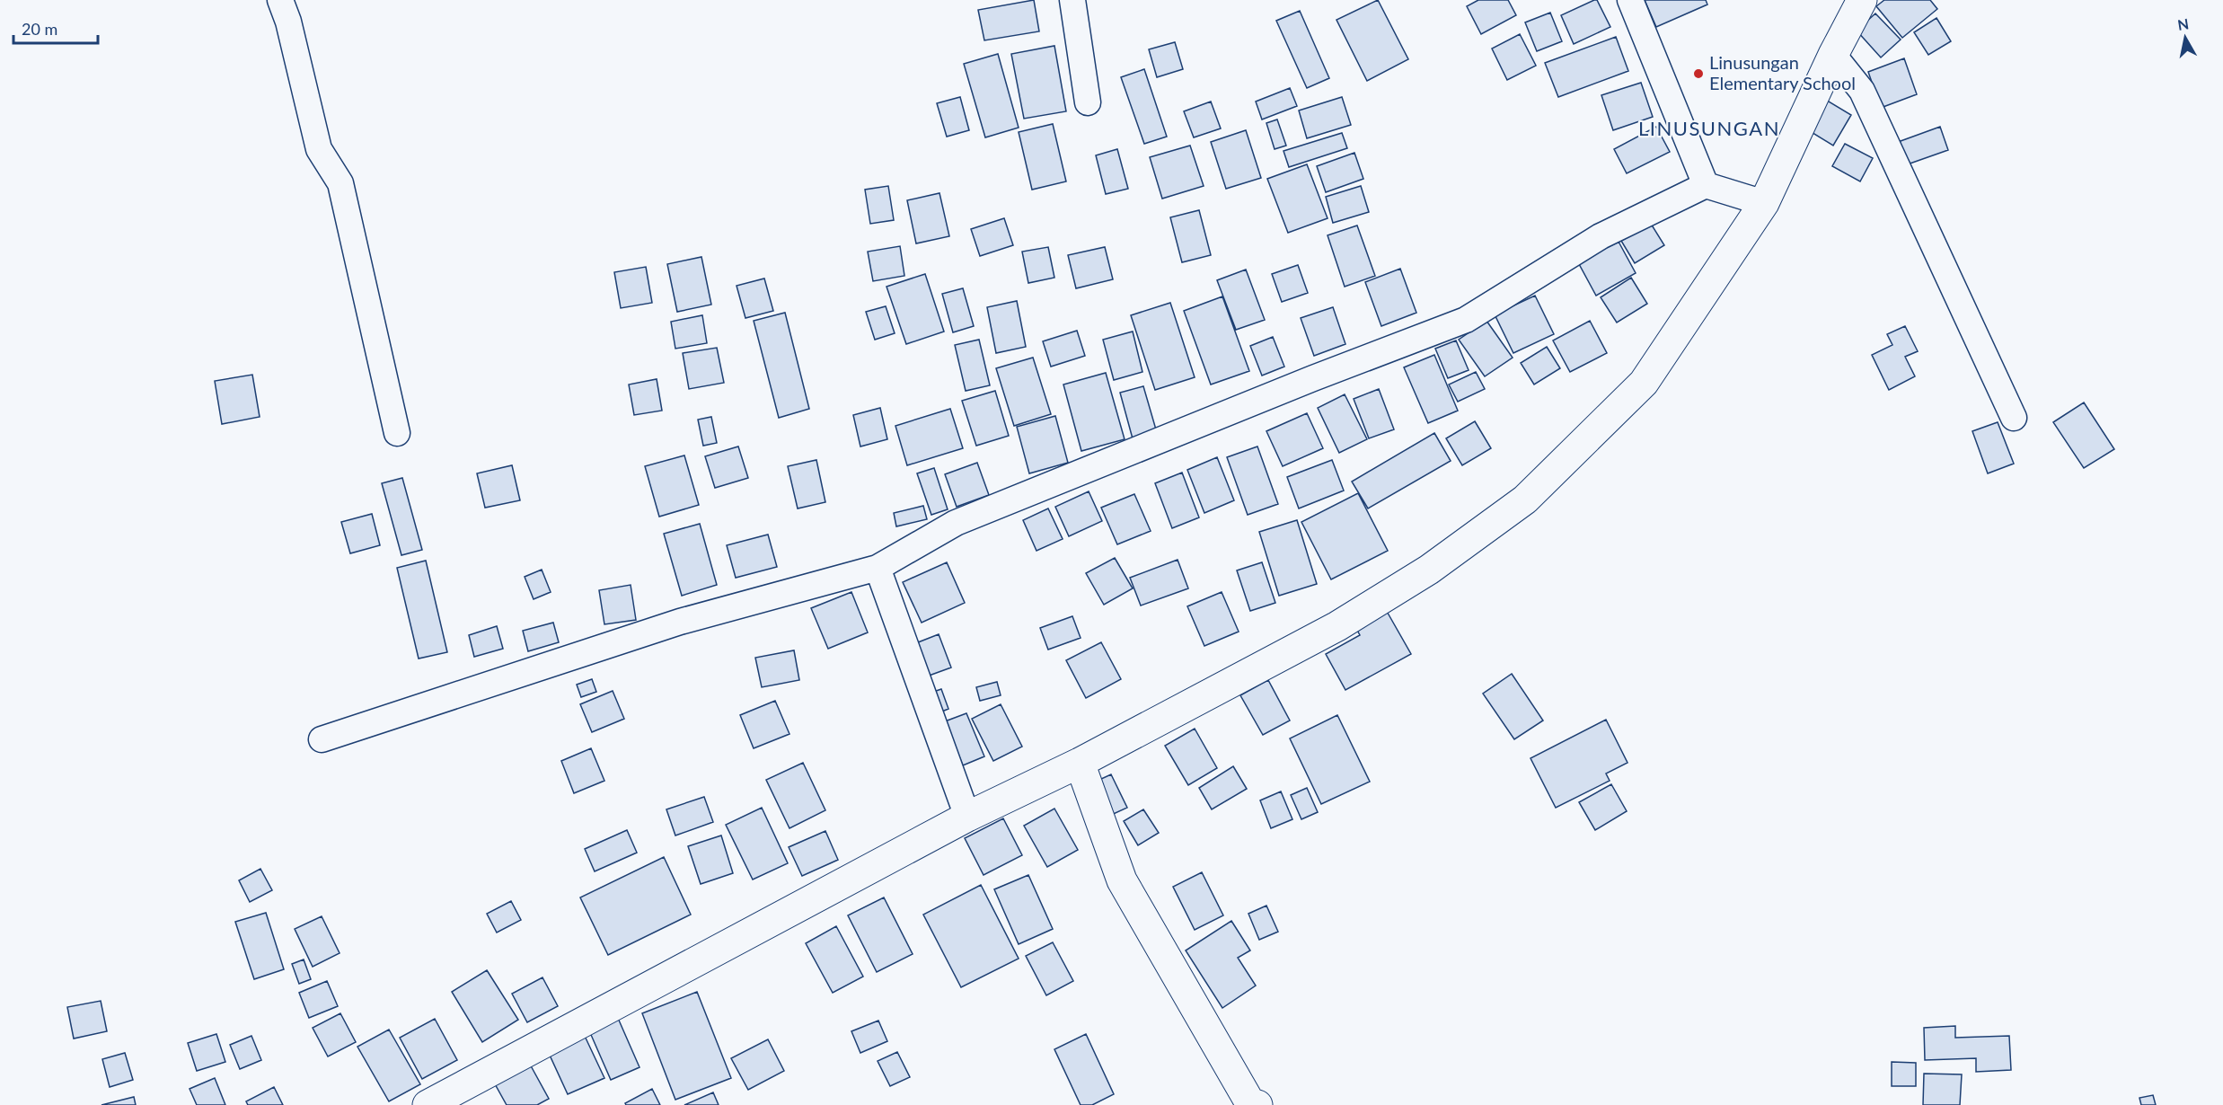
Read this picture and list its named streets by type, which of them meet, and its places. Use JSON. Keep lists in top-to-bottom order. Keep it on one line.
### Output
{"districts":["LINUSUNGAN"],"places":["Linusungan Elementary School"],"scale_bar":"20 m","north":"top"}
